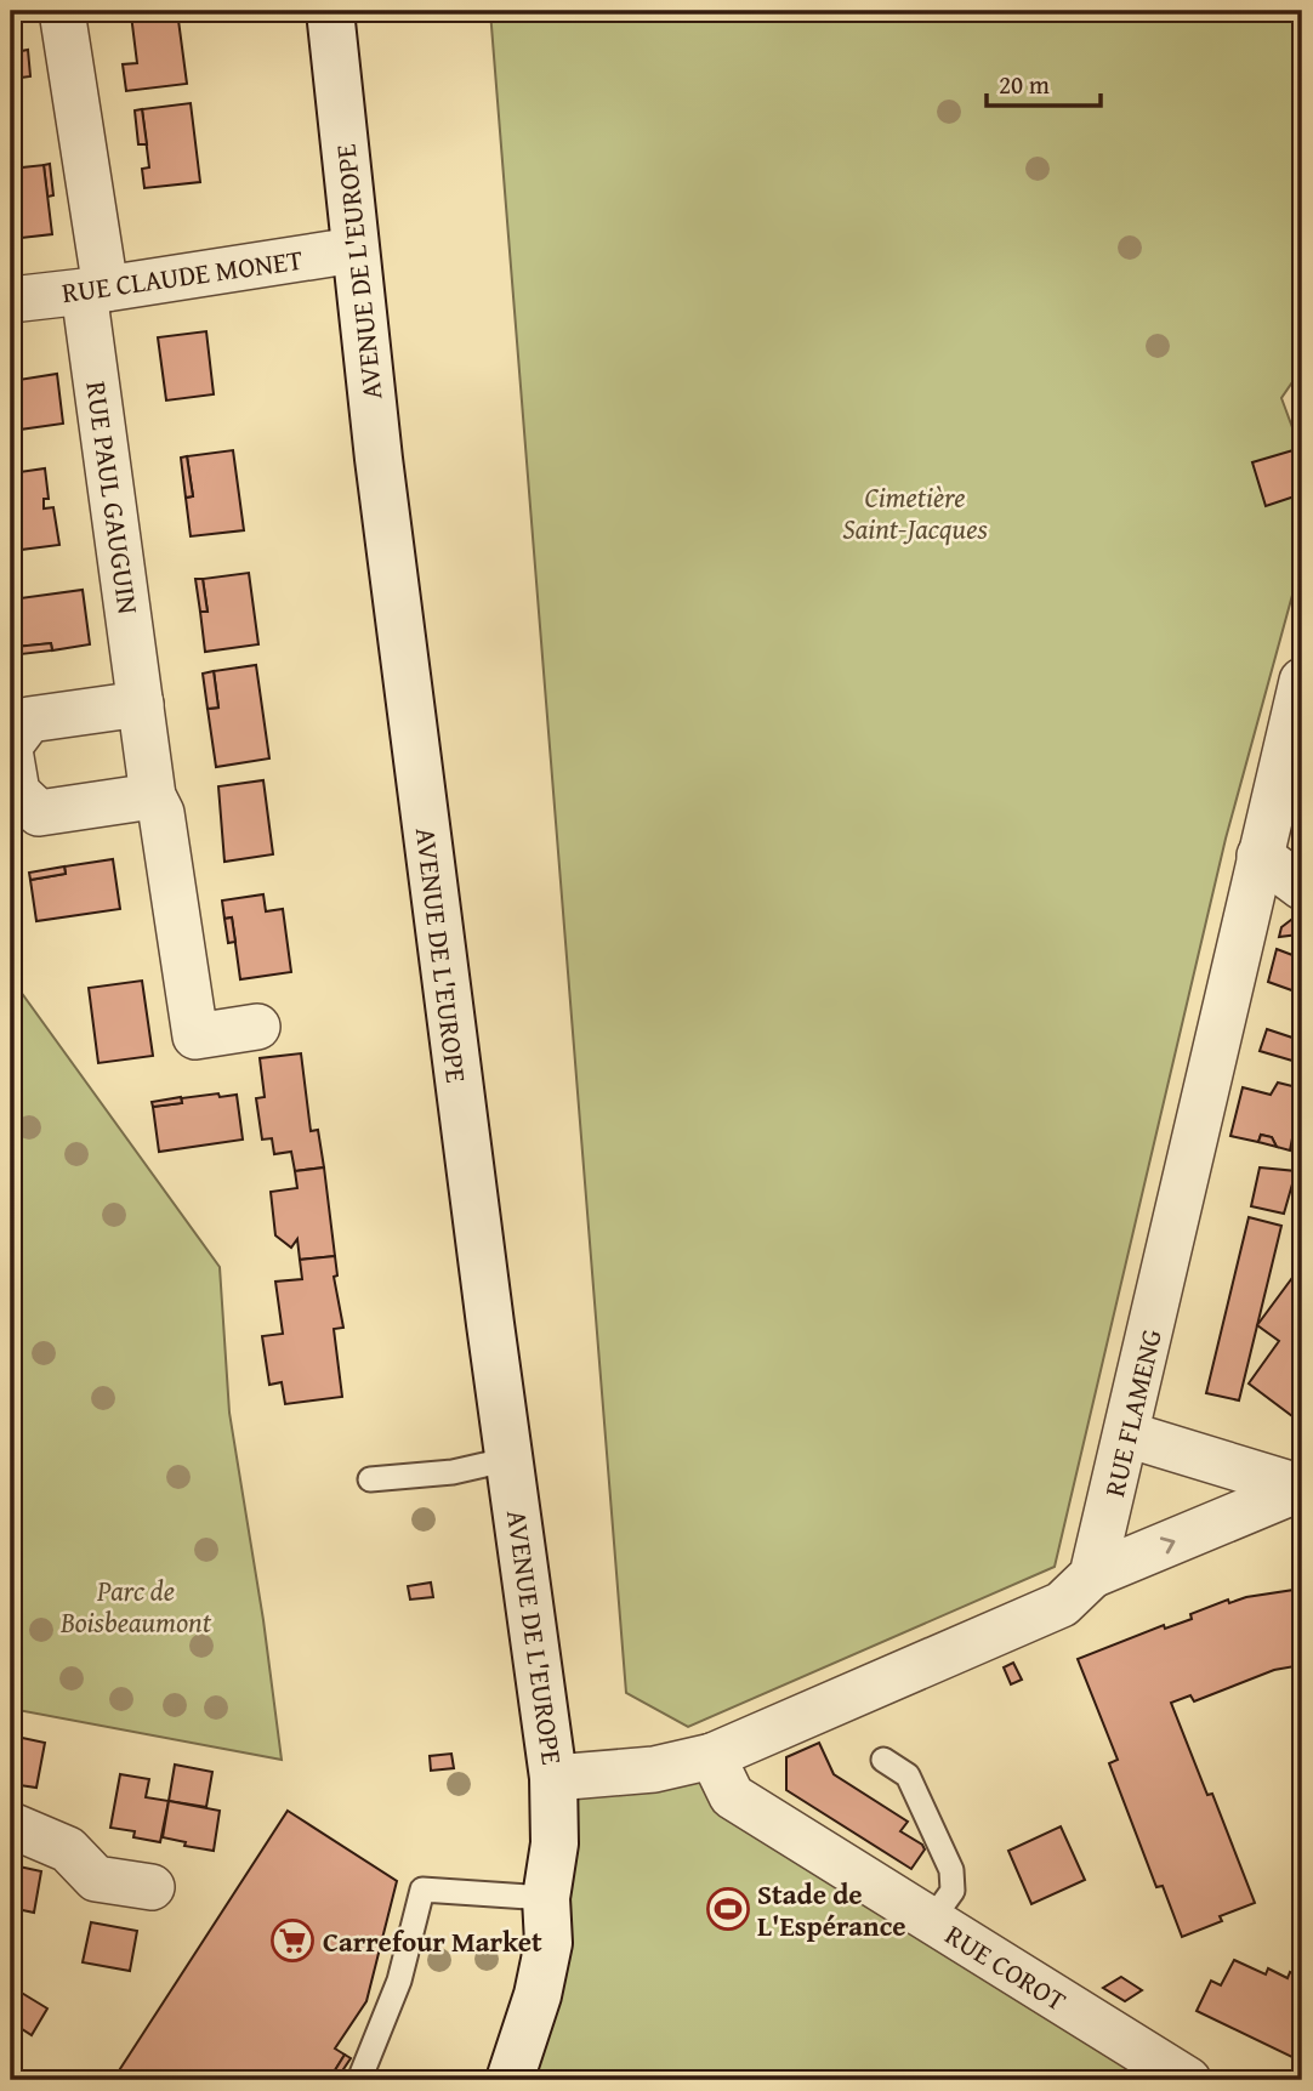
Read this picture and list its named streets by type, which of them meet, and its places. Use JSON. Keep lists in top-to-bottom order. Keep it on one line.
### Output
{"streets":{"main road":["AVENUE DE L'EUROPE"],"street":["RUE CLAUDE MONET","RUE PAUL GAUGUIN","RUE FLAMENG","RUE COROT"]},"crossings":[["AVENUE DE L'EUROPE","RUE CLAUDE MONET"],["RUE CLAUDE MONET","RUE PAUL GAUGUIN"]],"parks":["Cimetière Saint-Jacques","Parc de Boisbeaumont"],"places":{"sports":["Stade de L'Espérance"],"supermarket":["Carrefour Market"]},"scale_bar":"20 m"}
